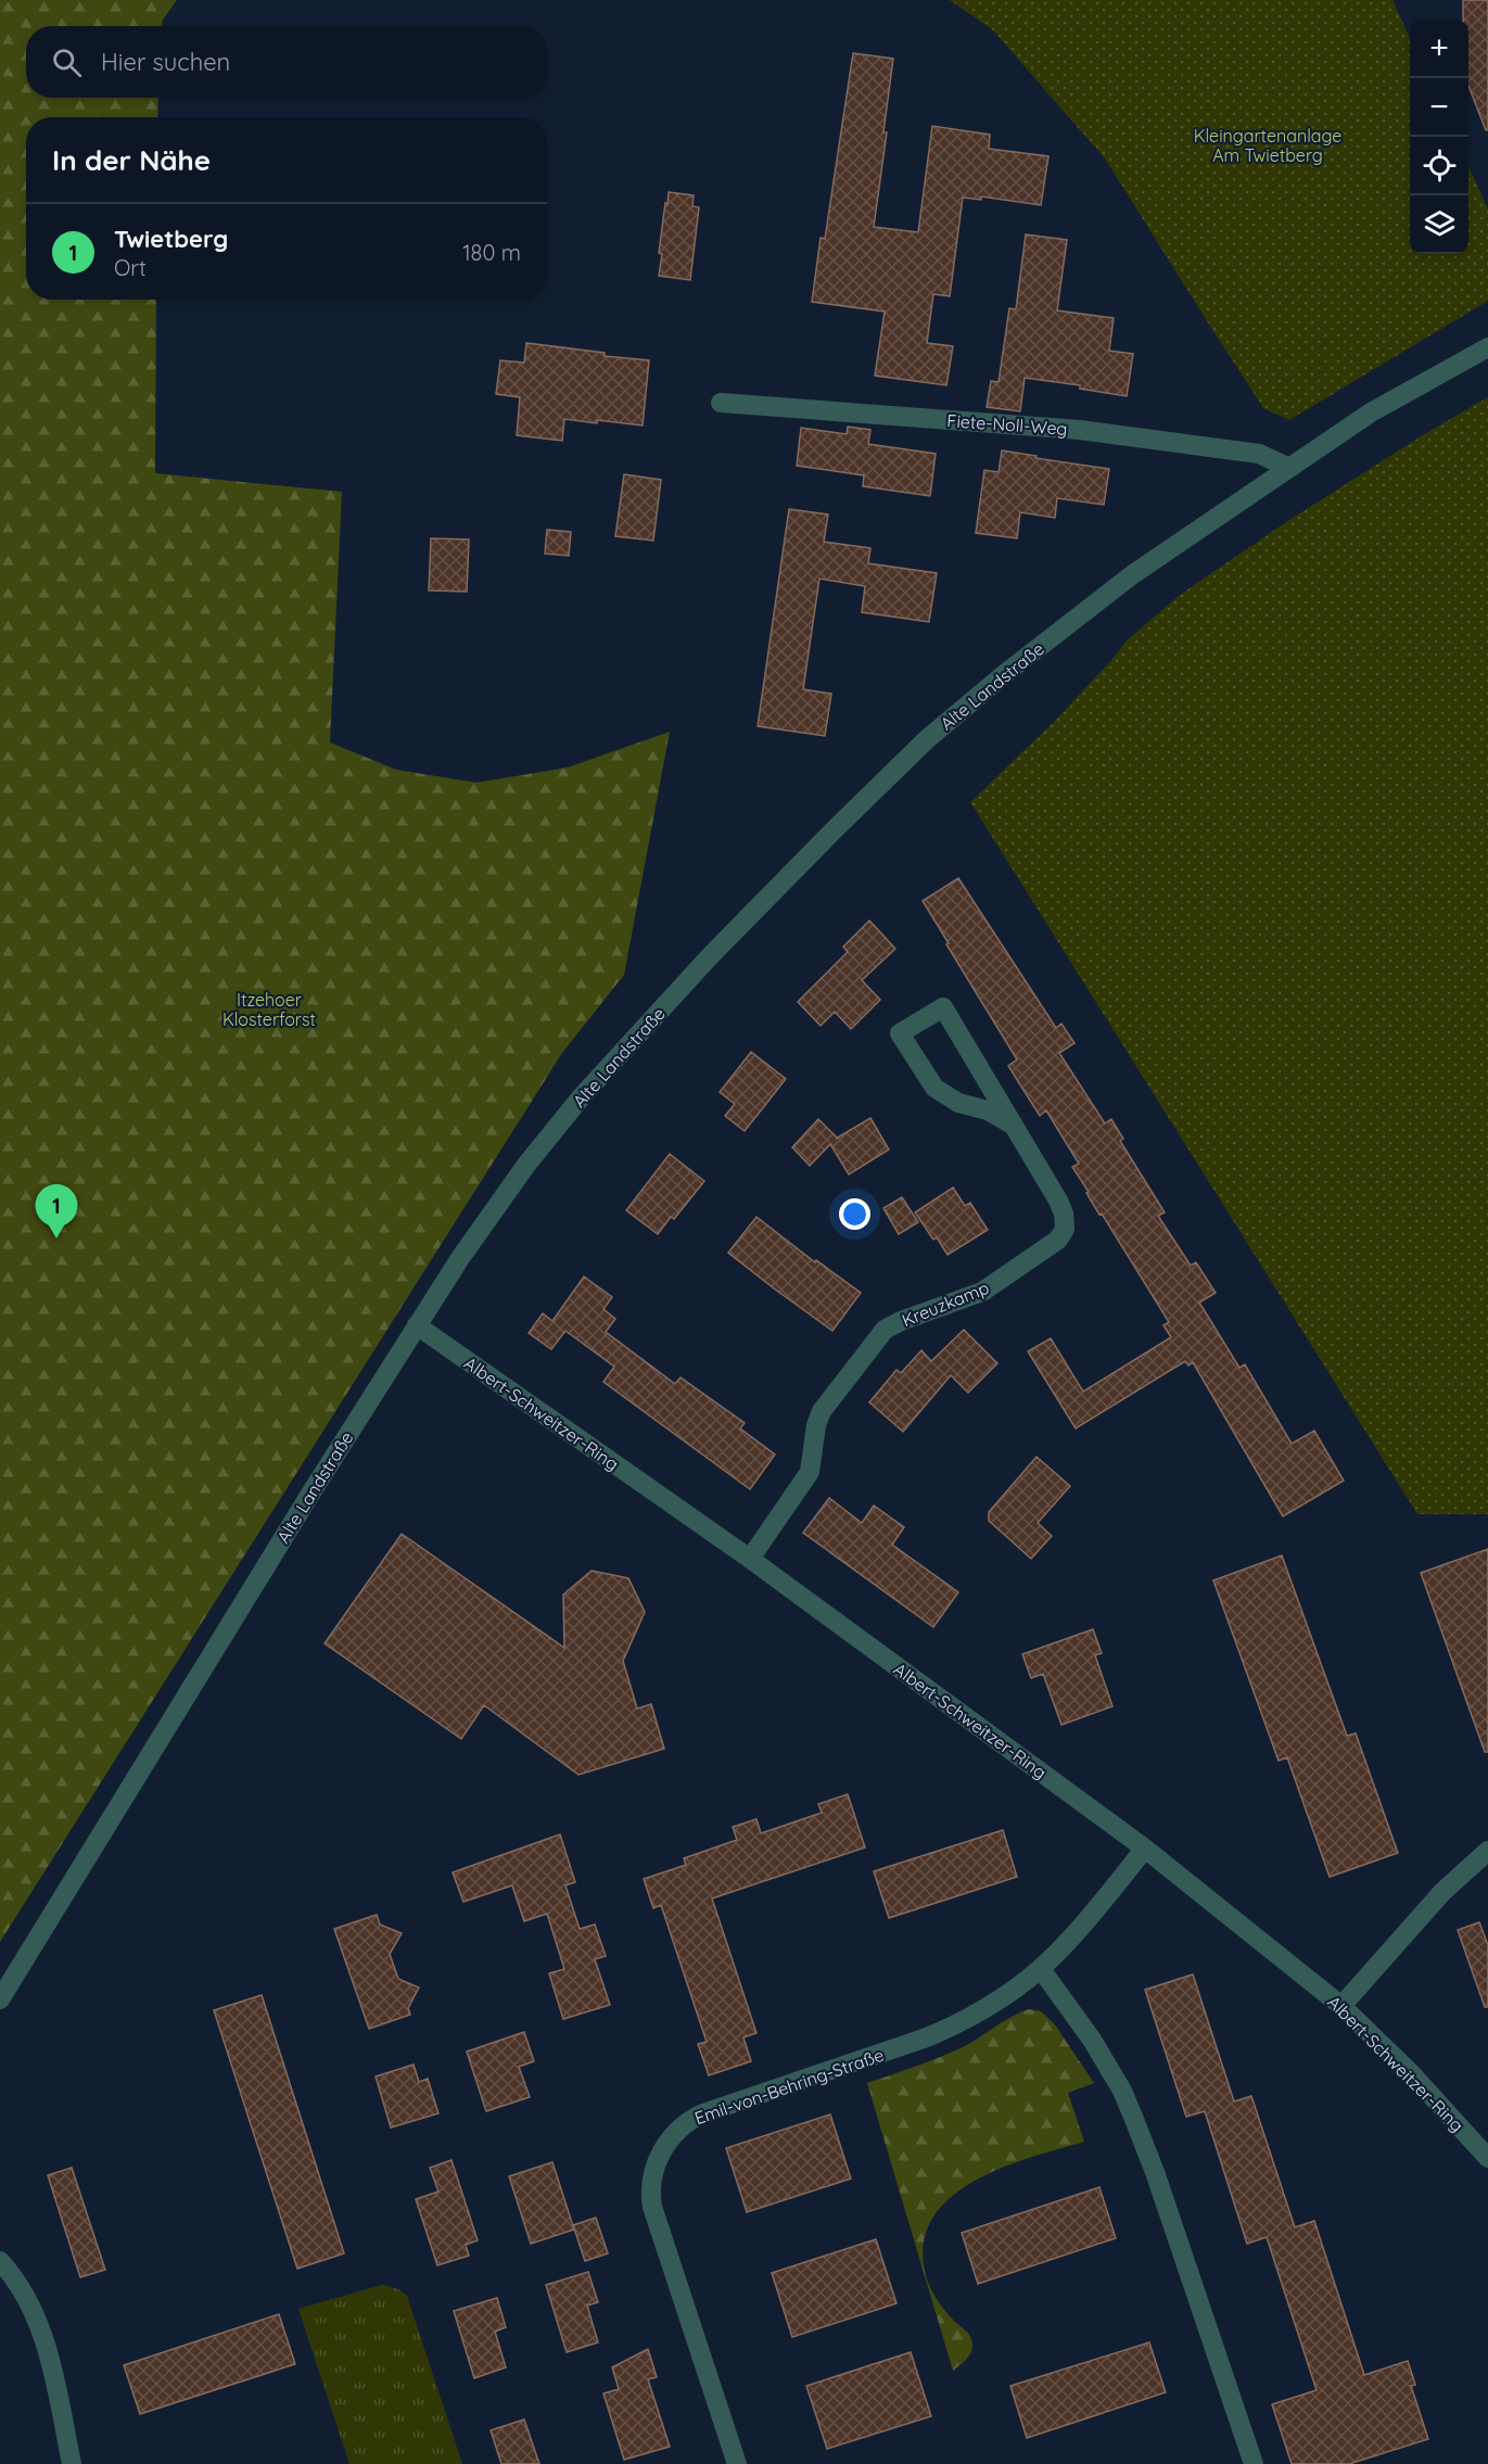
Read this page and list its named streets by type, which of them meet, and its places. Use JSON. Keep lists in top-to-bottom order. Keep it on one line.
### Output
{"streets":{"street":["Fiete-Noll-Weg","Alte Landstraße","Kreuzkamp","Albert-Schweitzer-Ring","Emil-von-Behring-Straße"]},"crossings":[["Fiete-Noll-Weg","Alte Landstraße"],["Alte Landstraße","Albert-Schweitzer-Ring"],["Kreuzkamp","Albert-Schweitzer-Ring"],["Albert-Schweitzer-Ring","Emil-von-Behring-Straße"]],"parks":["Kleingartenanlage Am Twietberg","Itzehoer Klosterforst"],"page":{"map_buttons":["+","−"],"search":"Hier suchen","heading":"In der Nähe","list":[{"mark":"1","name":"Twietberg","note":"Ort","value":"180 m"}],"pins":"1"}}
